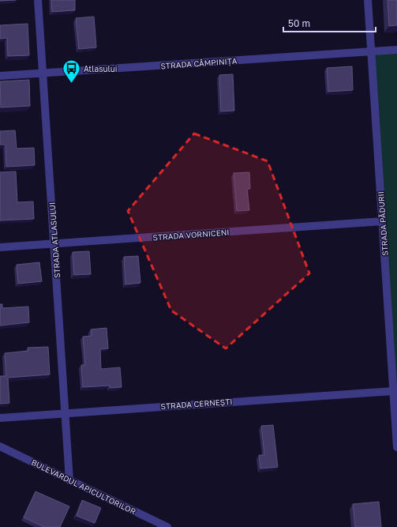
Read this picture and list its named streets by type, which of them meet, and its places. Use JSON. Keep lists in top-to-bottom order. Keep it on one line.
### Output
{"streets":{"street":["STRADA CÂMPINIȚA","STRADA PĂDURII","STRADA VORNICENI","STRADA ATLASULUI","STRADA CERNEȘTI","BULEVARDUL APICULTORILOR"]},"crossings":[["STRADA CÂMPINIȚA","STRADA PĂDURII"],["STRADA CÂMPINIȚA","STRADA ATLASULUI"],["STRADA PĂDURII","STRADA VORNICENI"],["STRADA PĂDURII","STRADA CERNEȘTI"],["STRADA VORNICENI","STRADA ATLASULUI"],["STRADA ATLASULUI","STRADA CERNEȘTI"],["STRADA ATLASULUI","BULEVARDUL APICULTORILOR"]],"places":{"bus stop":["Atlasului"]},"scale_bar":"50 m"}
